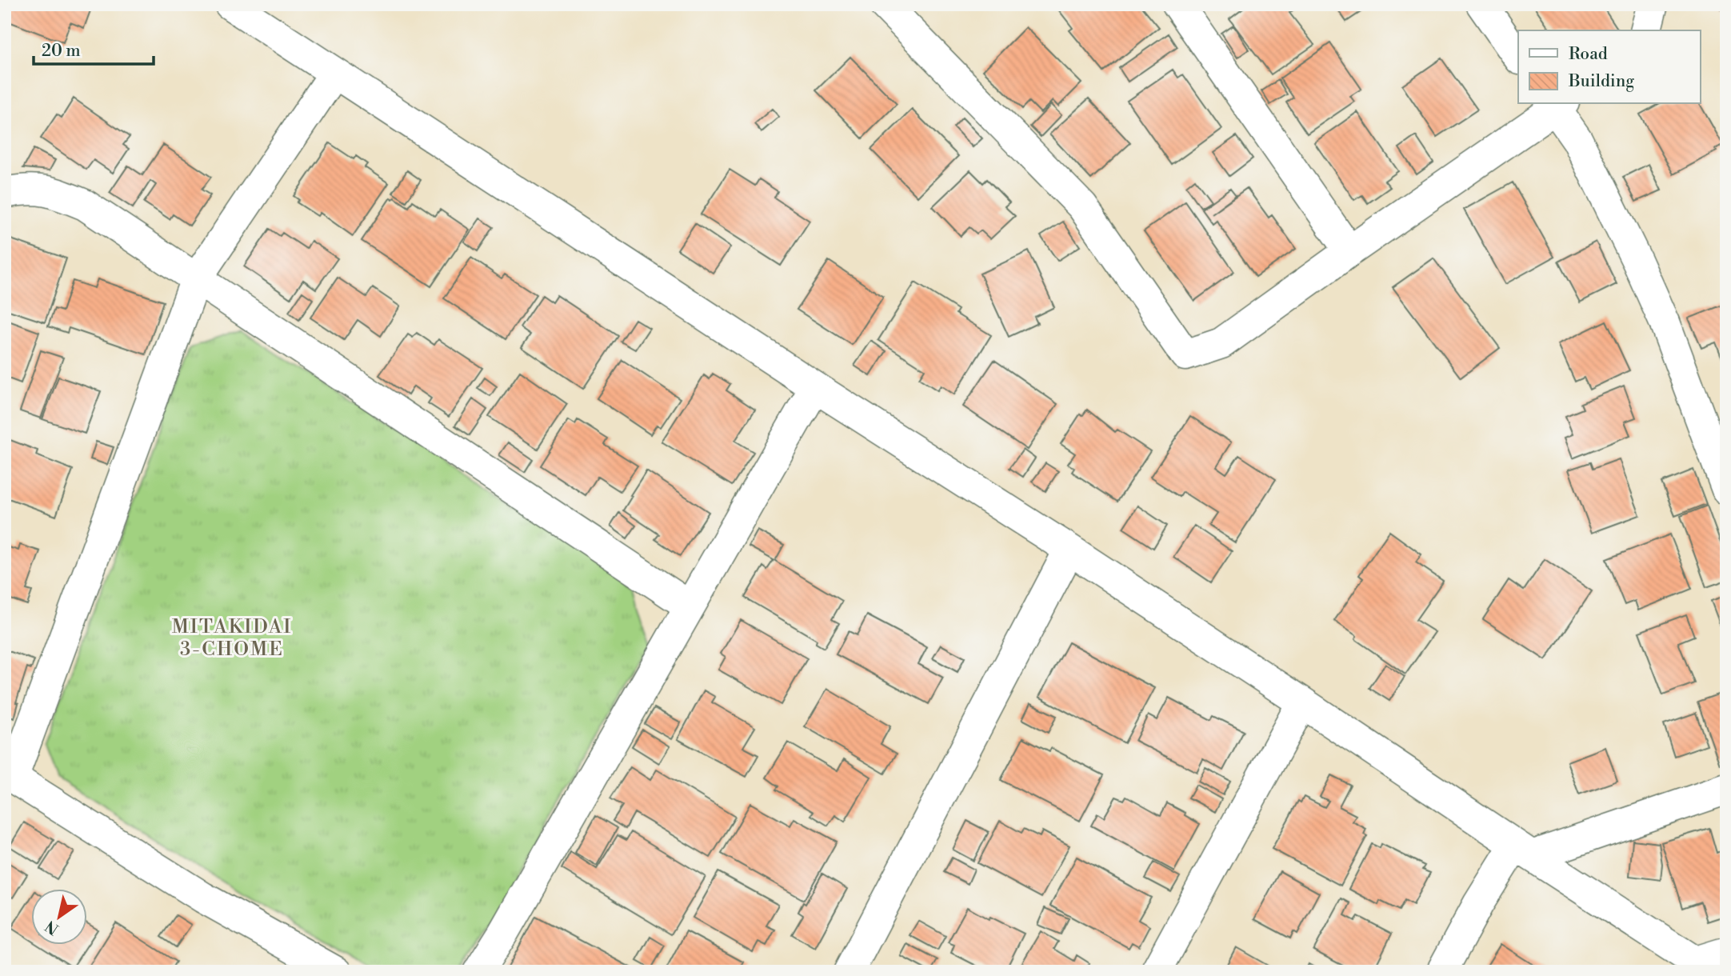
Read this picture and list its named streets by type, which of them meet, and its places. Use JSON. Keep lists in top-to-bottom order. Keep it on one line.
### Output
{"districts":["MITAKIDAI 3-CHOME"],"legend":["Road","Building"],"scale_bar":"20 m","north":"bottom left"}
